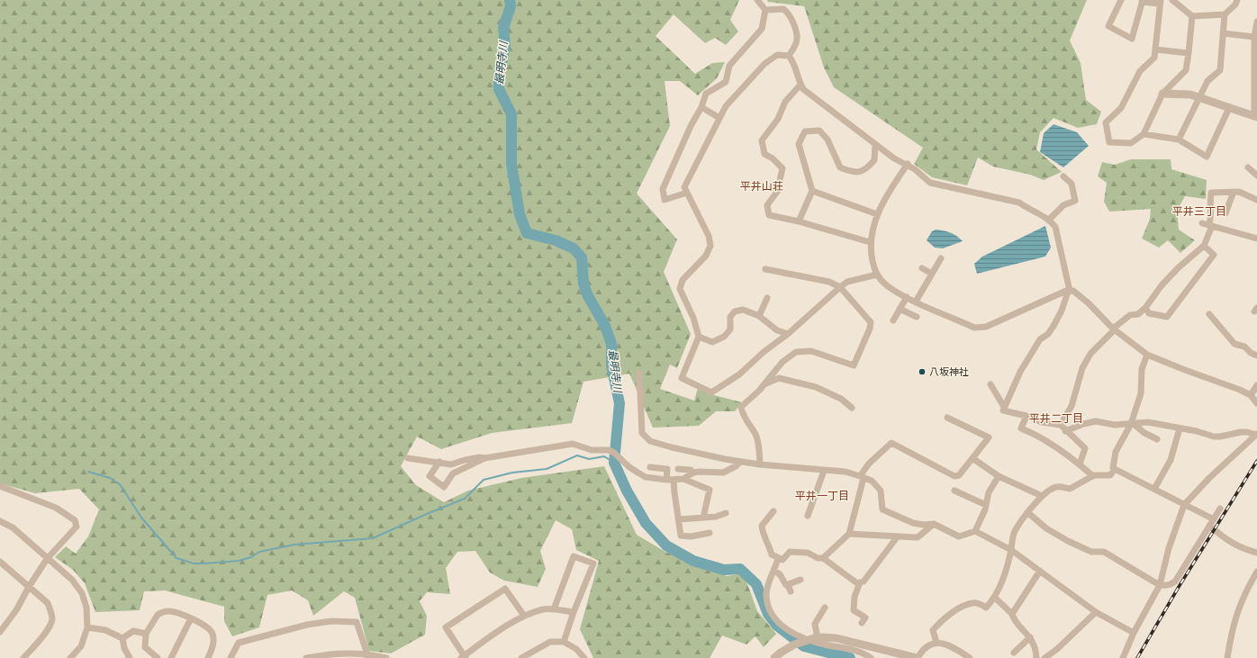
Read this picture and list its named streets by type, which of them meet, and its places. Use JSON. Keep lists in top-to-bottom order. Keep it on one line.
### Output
{"districts":["平井山荘","平井三丁目","平井二丁目","平井一丁目"],"water":["最明寺川"],"places":["八坂神社"]}
